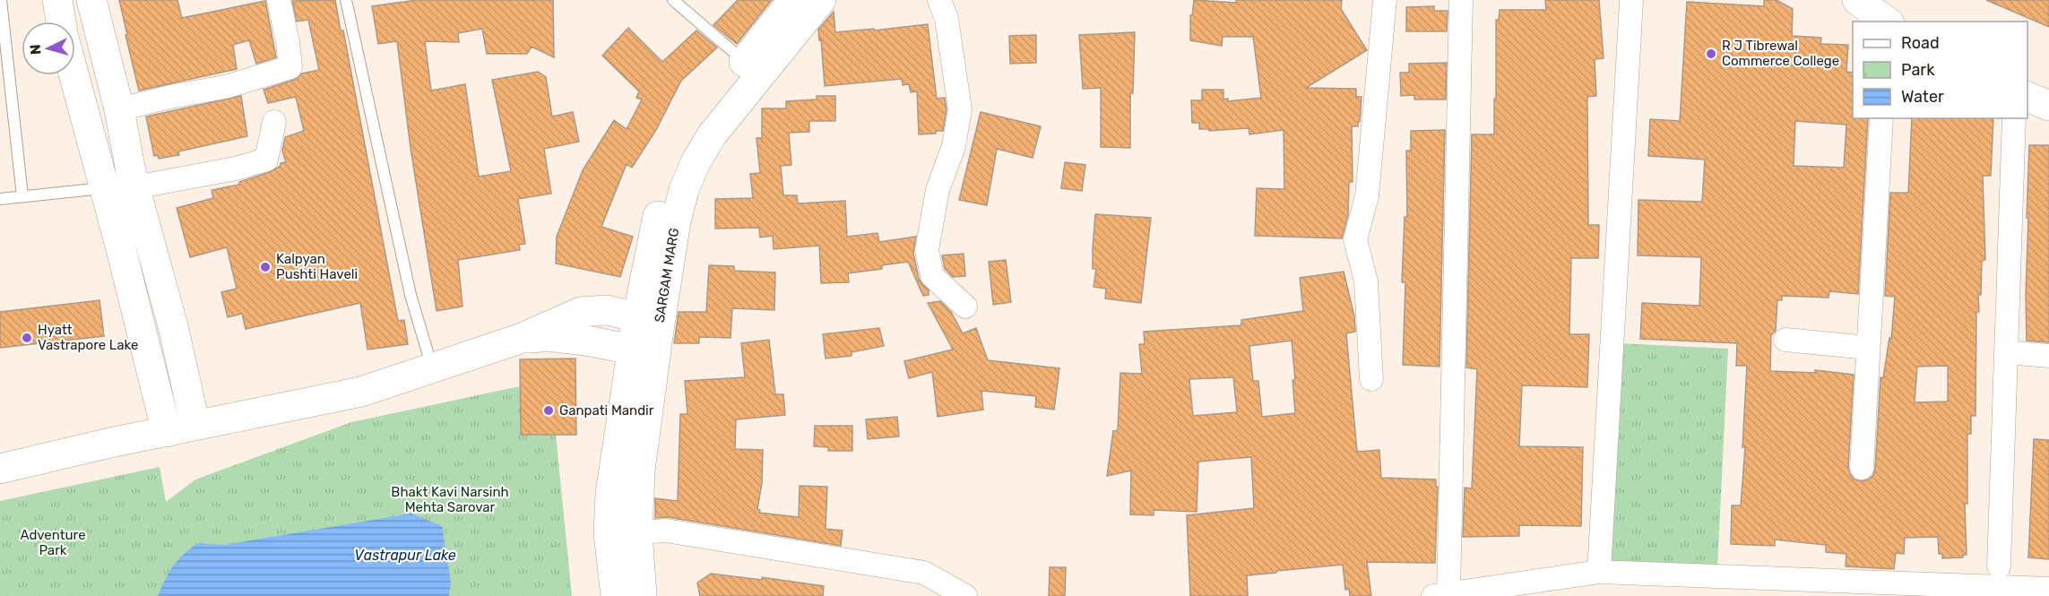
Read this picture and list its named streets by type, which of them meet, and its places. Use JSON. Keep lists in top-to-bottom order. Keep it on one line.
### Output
{"streets":{"street":["SARGAM MARG"]},"water":["Vastrapur Lake"],"parks":["Bhakt Kavi Narsinh Mehta Sarovar","Adventure Park"],"places":["R J Tibrewal Commerce College","Kalpyan Pushti Haveli","Hyatt Vastrapore Lake","Ganpati Mandir"],"legend":["Road","Park","Water"],"north":"left"}
